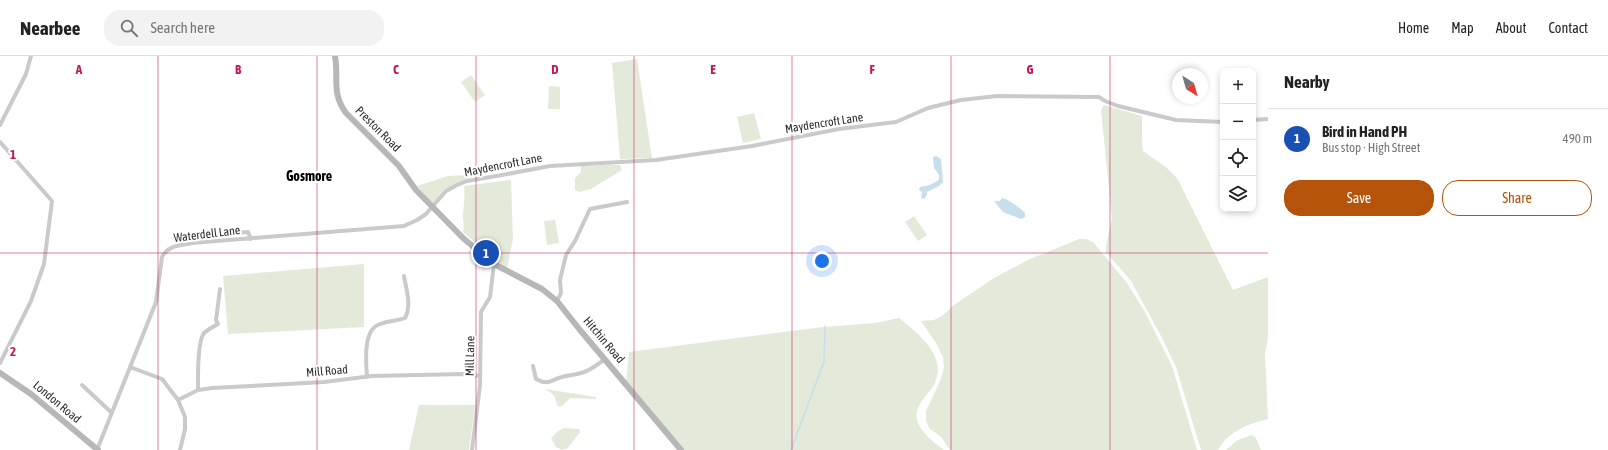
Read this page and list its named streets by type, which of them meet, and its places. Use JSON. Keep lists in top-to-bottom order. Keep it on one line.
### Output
{"streets":{"street":["Maydencroft Lane","Preston Road","Waterdell Lane","Hitchin Road","Mill Lane","Mill Road","London Road"]},"crossings":[["Maydencroft Lane","Preston Road"],["Maydencroft Lane","Waterdell Lane"],["Preston Road","Waterdell Lane"],["Preston Road","Hitchin Road"],["Preston Road","Mill Lane"],["Waterdell Lane","London Road"],["Hitchin Road","Mill Lane"],["Mill Lane","Mill Road"]],"districts":["Gosmore"],"north":"bottom right","page":{"header":"Nearbee","search":"Search here","nav":["Home","Map","About","Contact"],"heading":"Nearby","map_buttons":["+","−"],"list":[{"mark":"1","name":"Bird in Hand PH","note":"Bus stop · High Street","value":"490 m"}],"buttons":["Save","Share"],"pins":"1"},"grid":{"columns":["A","B","C","D","E","F","G"],"rows":["1","2"]}}
